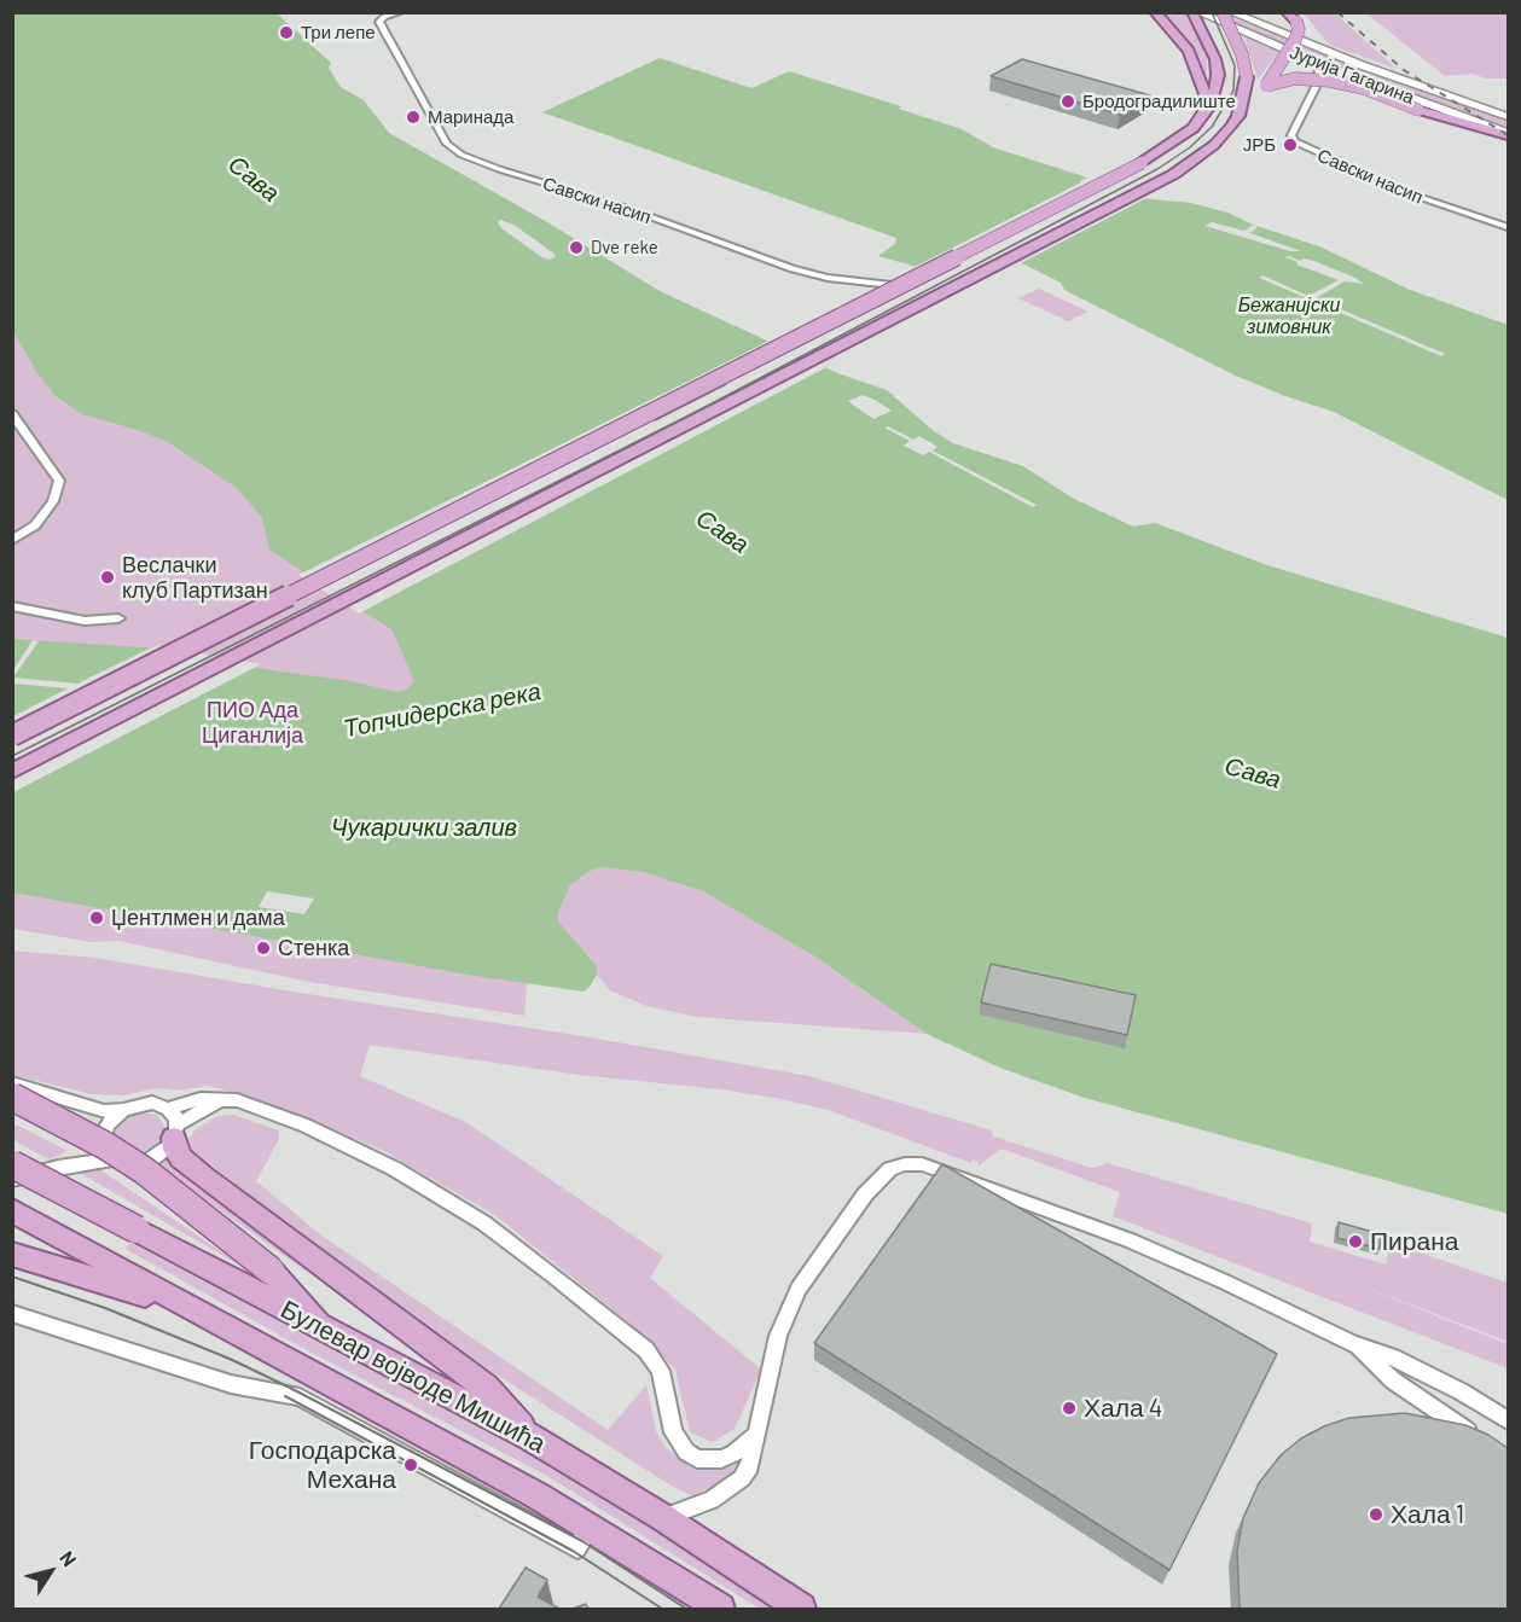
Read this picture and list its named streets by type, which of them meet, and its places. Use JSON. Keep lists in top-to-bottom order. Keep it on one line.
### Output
{"streets":{"main road":["Јурија Гагарина","Булевар војводе Мишића"],"street":["Савски насип"]},"crossings":[["Јурија Гагарина","Савски насип"]],"water":["Сава","Бежанијски зимовник","Топчидерска река","Чукарички залив"],"parks":["ПИО Ада Циганлија"],"places":["Три лепе","Бродоградилиште","Маринада","ЈРБ","Dve reke","Веслачки клуб Партизан","Џентлмен и дама","Стенка","Пирана","Хала 4","Господарска Механа","Хала 1"],"north":"top right"}
